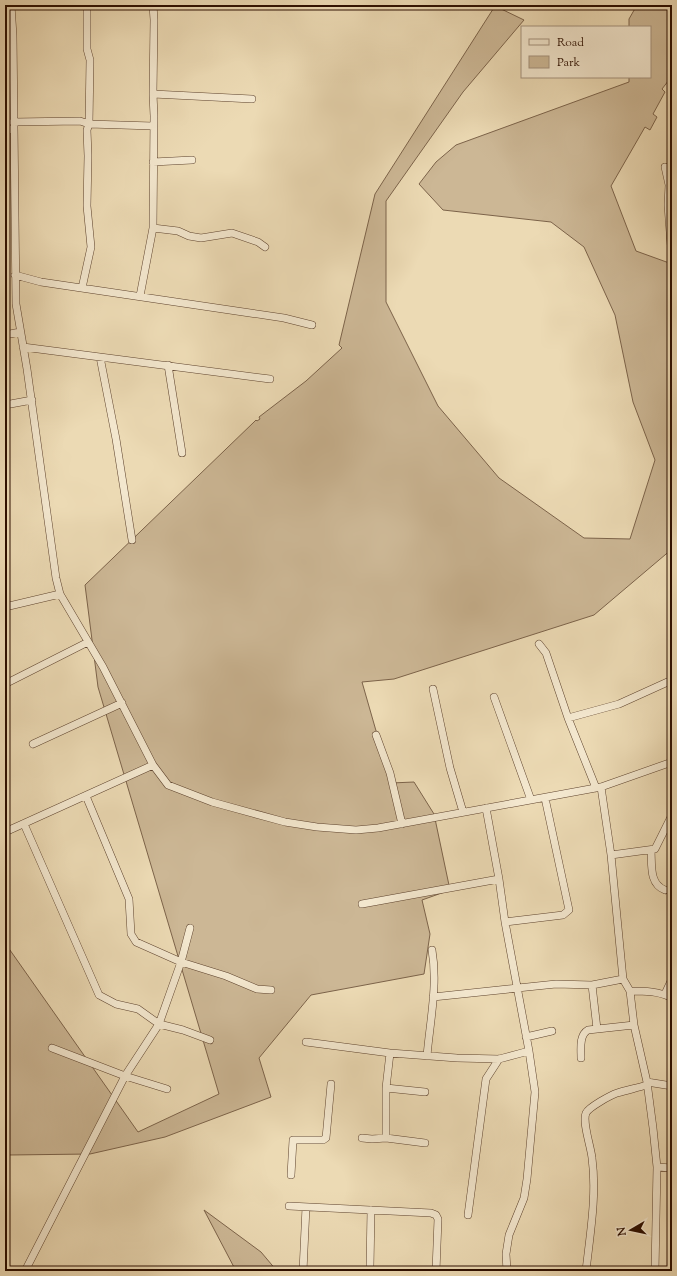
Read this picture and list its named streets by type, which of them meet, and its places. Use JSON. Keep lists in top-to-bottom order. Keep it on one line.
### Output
{"legend":["Road","Park"],"north":"left"}
